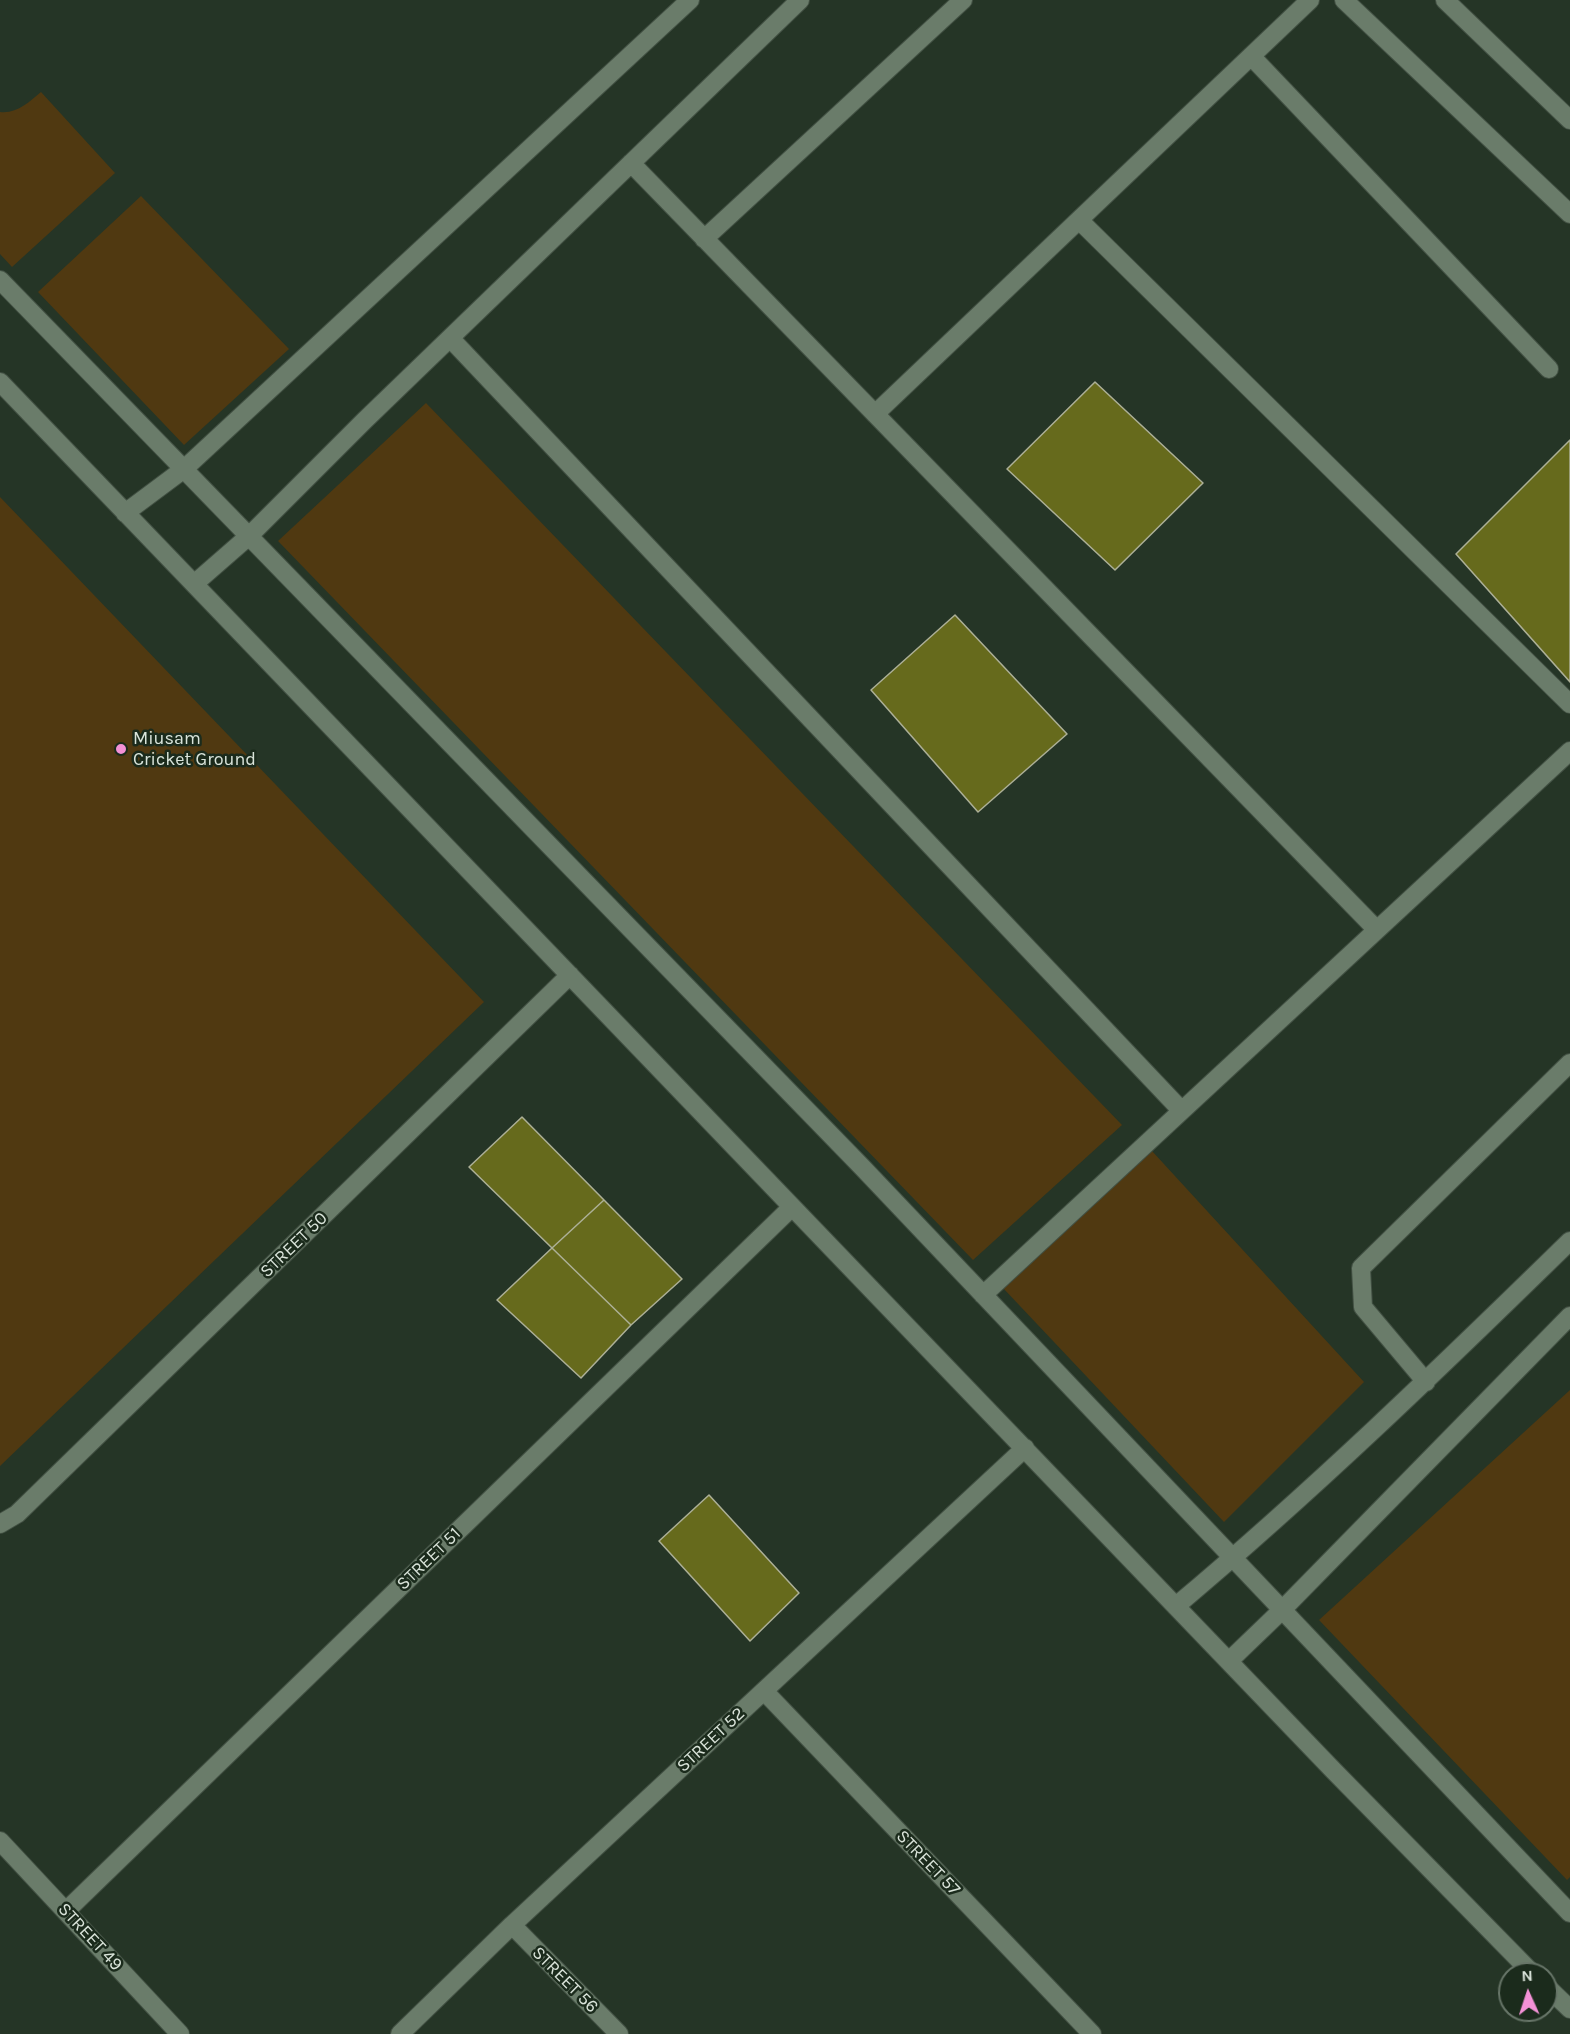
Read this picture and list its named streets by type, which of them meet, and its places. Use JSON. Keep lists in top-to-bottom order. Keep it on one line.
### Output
{"streets":{"street":["STREET 50","STREET 51","STREET 52","STREET 57","STREET 49","STREET 56"]},"crossings":[["STREET 51","STREET 49"],["STREET 52","STREET 57"],["STREET 52","STREET 56"]],"places":["Miusam Cricket Ground"],"north":"top"}
